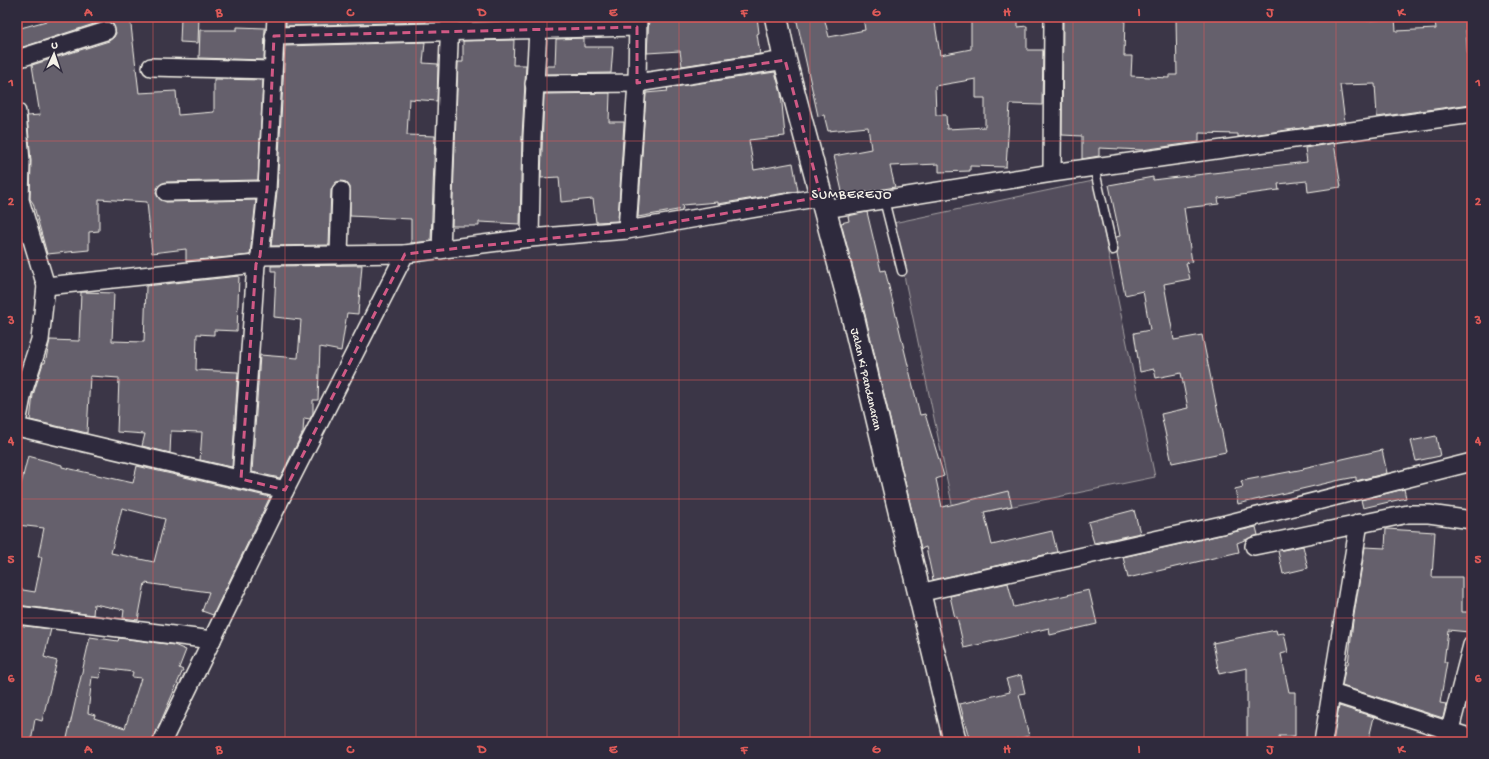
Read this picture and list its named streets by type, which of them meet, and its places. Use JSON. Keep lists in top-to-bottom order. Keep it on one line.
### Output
{"streets":{"main road":["Jalan Ki Pandanaran"]},"districts":["SUMBEREJO"],"north":"top","grid":{"columns":["A","B","C","D","E","F","G","H","I","J","K"],"rows":["1","2","3","4","5","6"]}}
